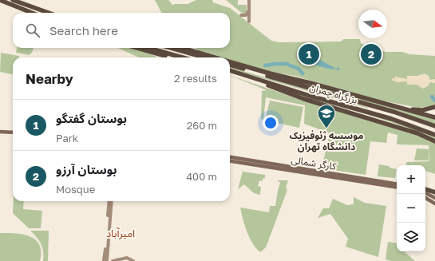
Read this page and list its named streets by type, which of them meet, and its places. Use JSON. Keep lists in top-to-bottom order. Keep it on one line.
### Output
{"streets":{"highway":["بزرگراه چمران"],"main road":["کارگر شمالی"]},"districts":["امیرآباد"],"places":{"school or university":["موسسه ژئوفیزیک دانشگاه تهران"]},"north":"right","page":{"search":"Search here","pins":["1","2"],"heading":["Nearby","2 results"],"list":[{"mark":"1","name":"بوستان گفتگو","note":"Park","value":"260 m"},{"mark":"2","name":"بوستان آرزو","note":"Mosque","value":"400 m"}],"map_buttons":["+","−"]}}
